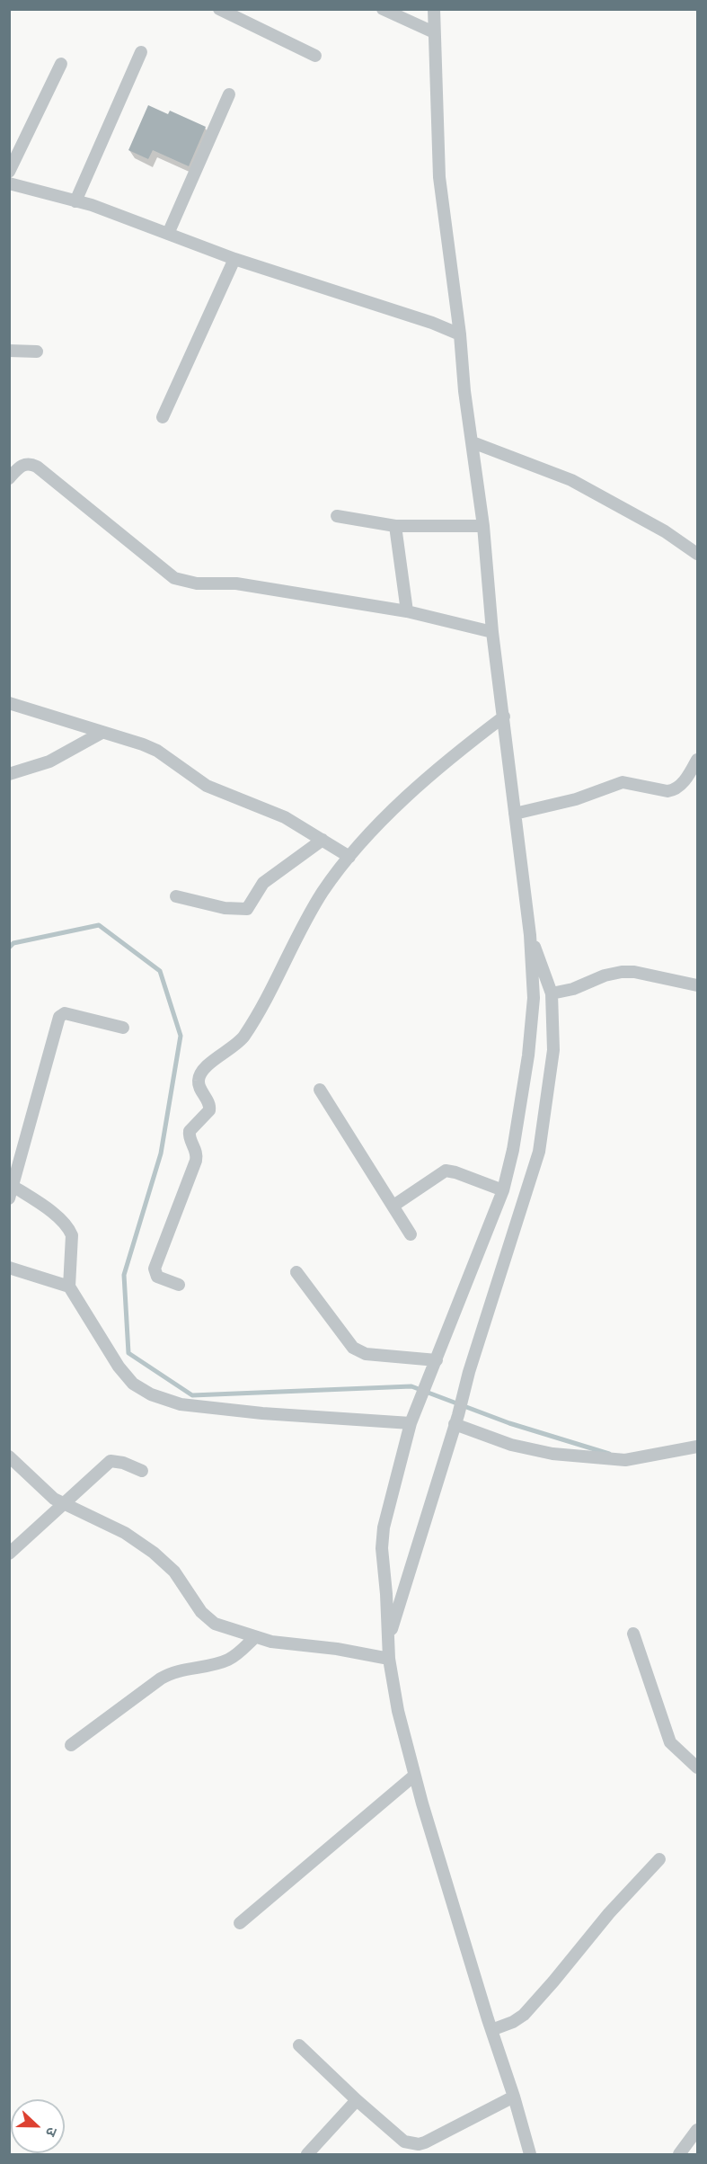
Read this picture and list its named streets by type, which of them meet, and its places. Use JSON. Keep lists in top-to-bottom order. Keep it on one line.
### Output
{"north":"right"}
